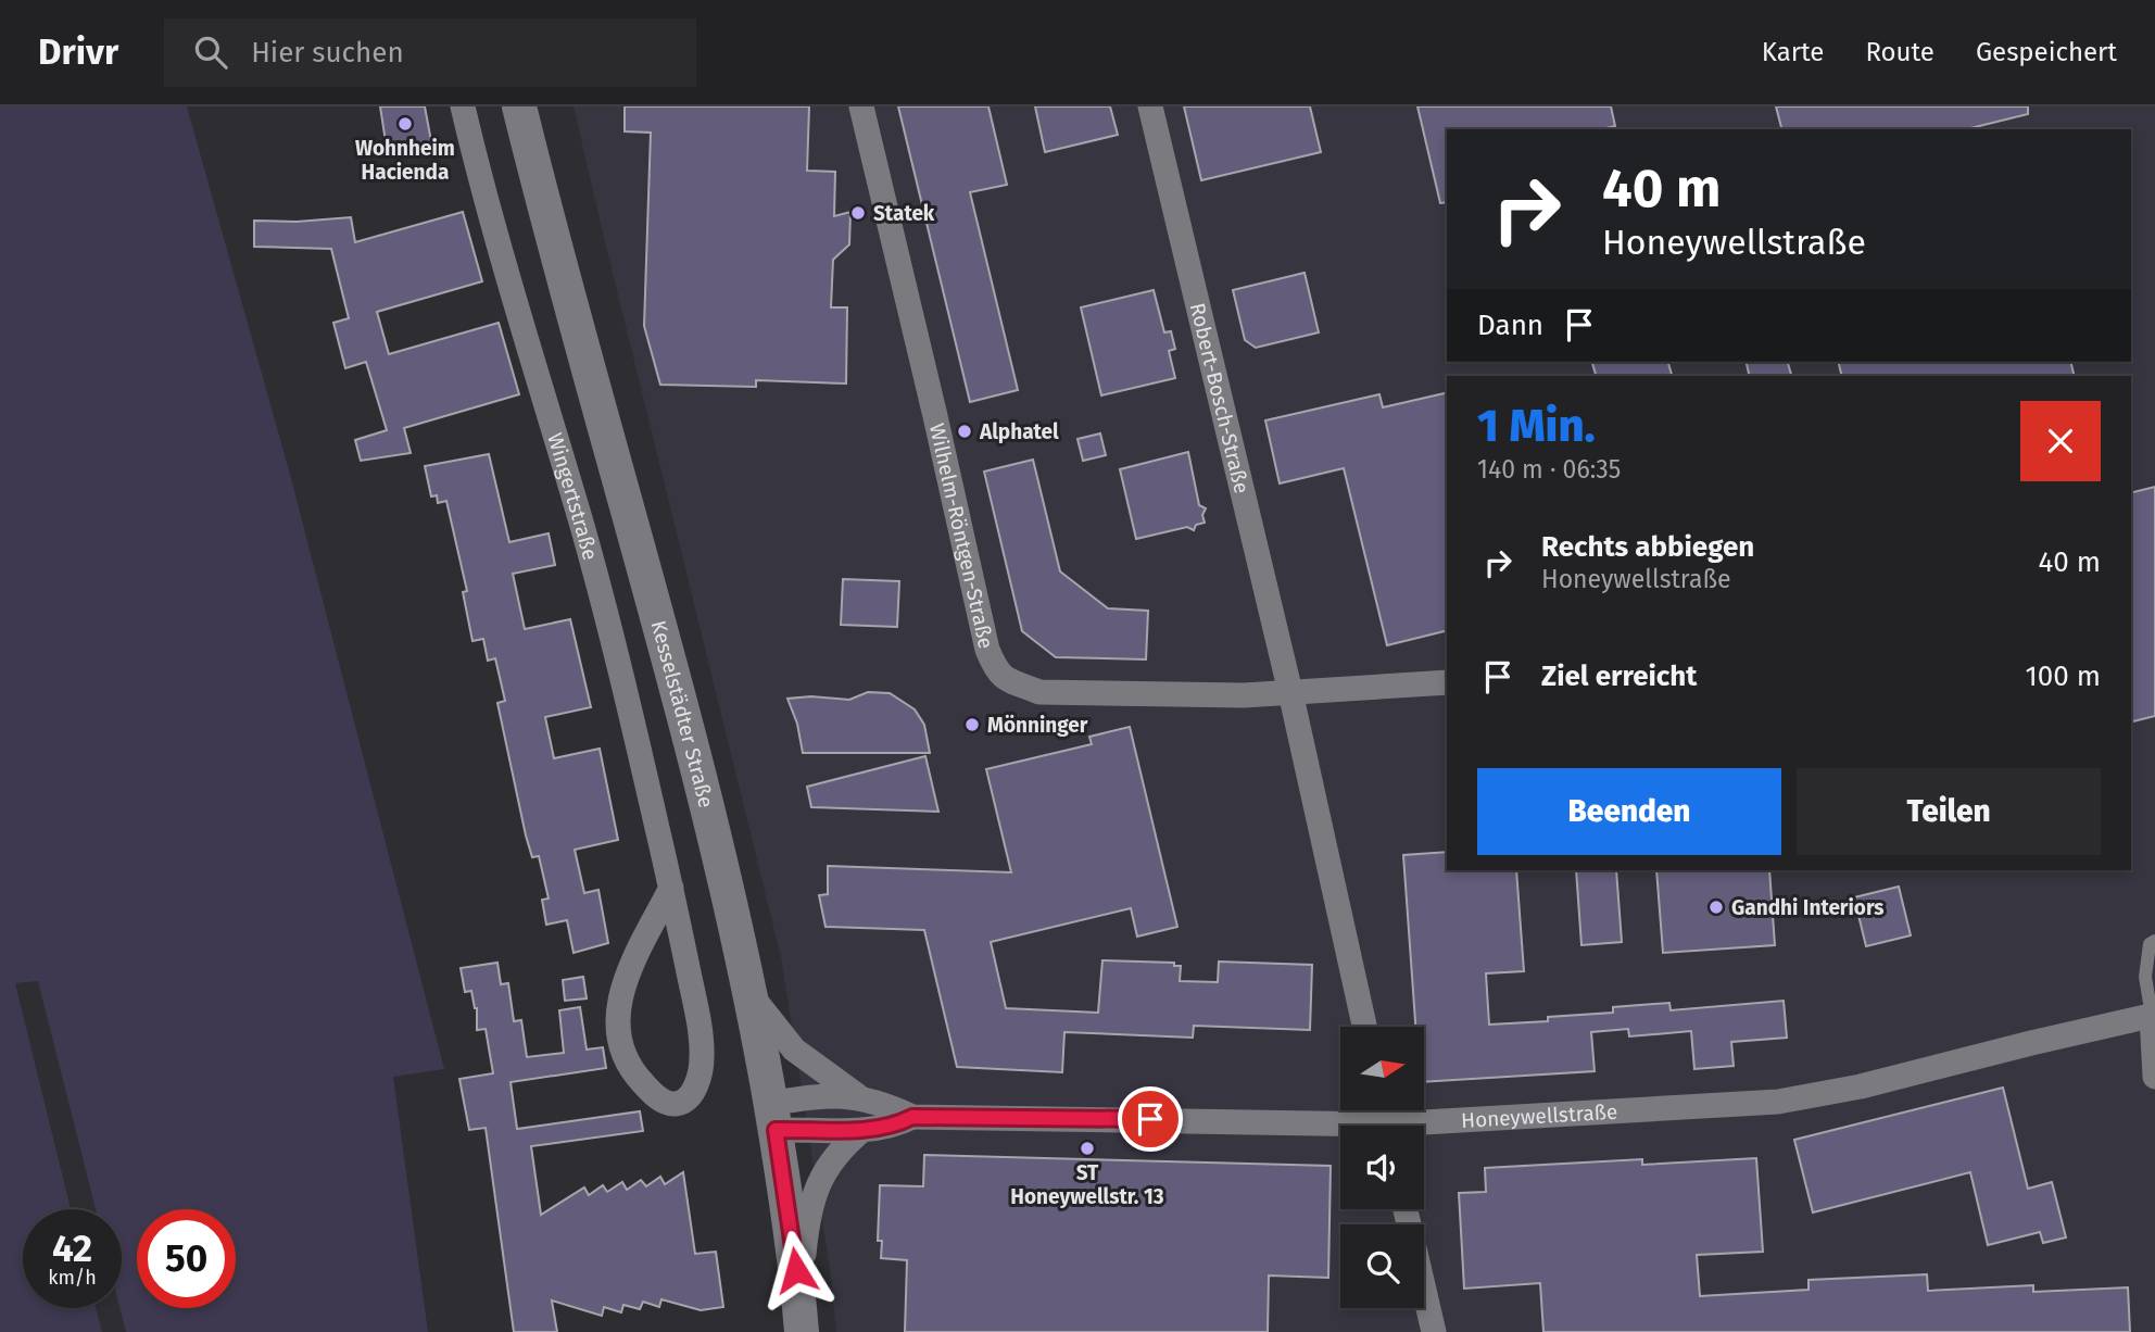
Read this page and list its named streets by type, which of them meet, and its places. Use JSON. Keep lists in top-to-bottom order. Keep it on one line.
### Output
{"streets":{"main road":["Kesselstädter Straße"],"street":["Robert-Bosch-Straße","Wingertstraße","Wilhelm-Röntgen-Straße","Honeywellstraße"]},"crossings":[["Robert-Bosch-Straße","Wilhelm-Röntgen-Straße"],["Kesselstädter Straße","Honeywellstraße"]],"places":["Wohnheim Hacienda","Statek","Alphatel","Mönninger","Gandhi Interiors","ST Honeywellstr. 13"],"north":"right","page":{"header":"Drivr","search":"Hier suchen","nav":["Karte","Route","Gespeichert"],"turn":["40 m","Honeywellstraße"],"then":"Dann","heading":["1 Min.","140 m · 06:35"],"list":[{"name":"Rechts abbiegen","note":"Honeywellstraße","value":"40 m"},{"name":"Ziel erreicht","value":"100 m"}],"buttons":["Beenden","Teilen"],"speed":"42 km/h","limit":"50"}}
